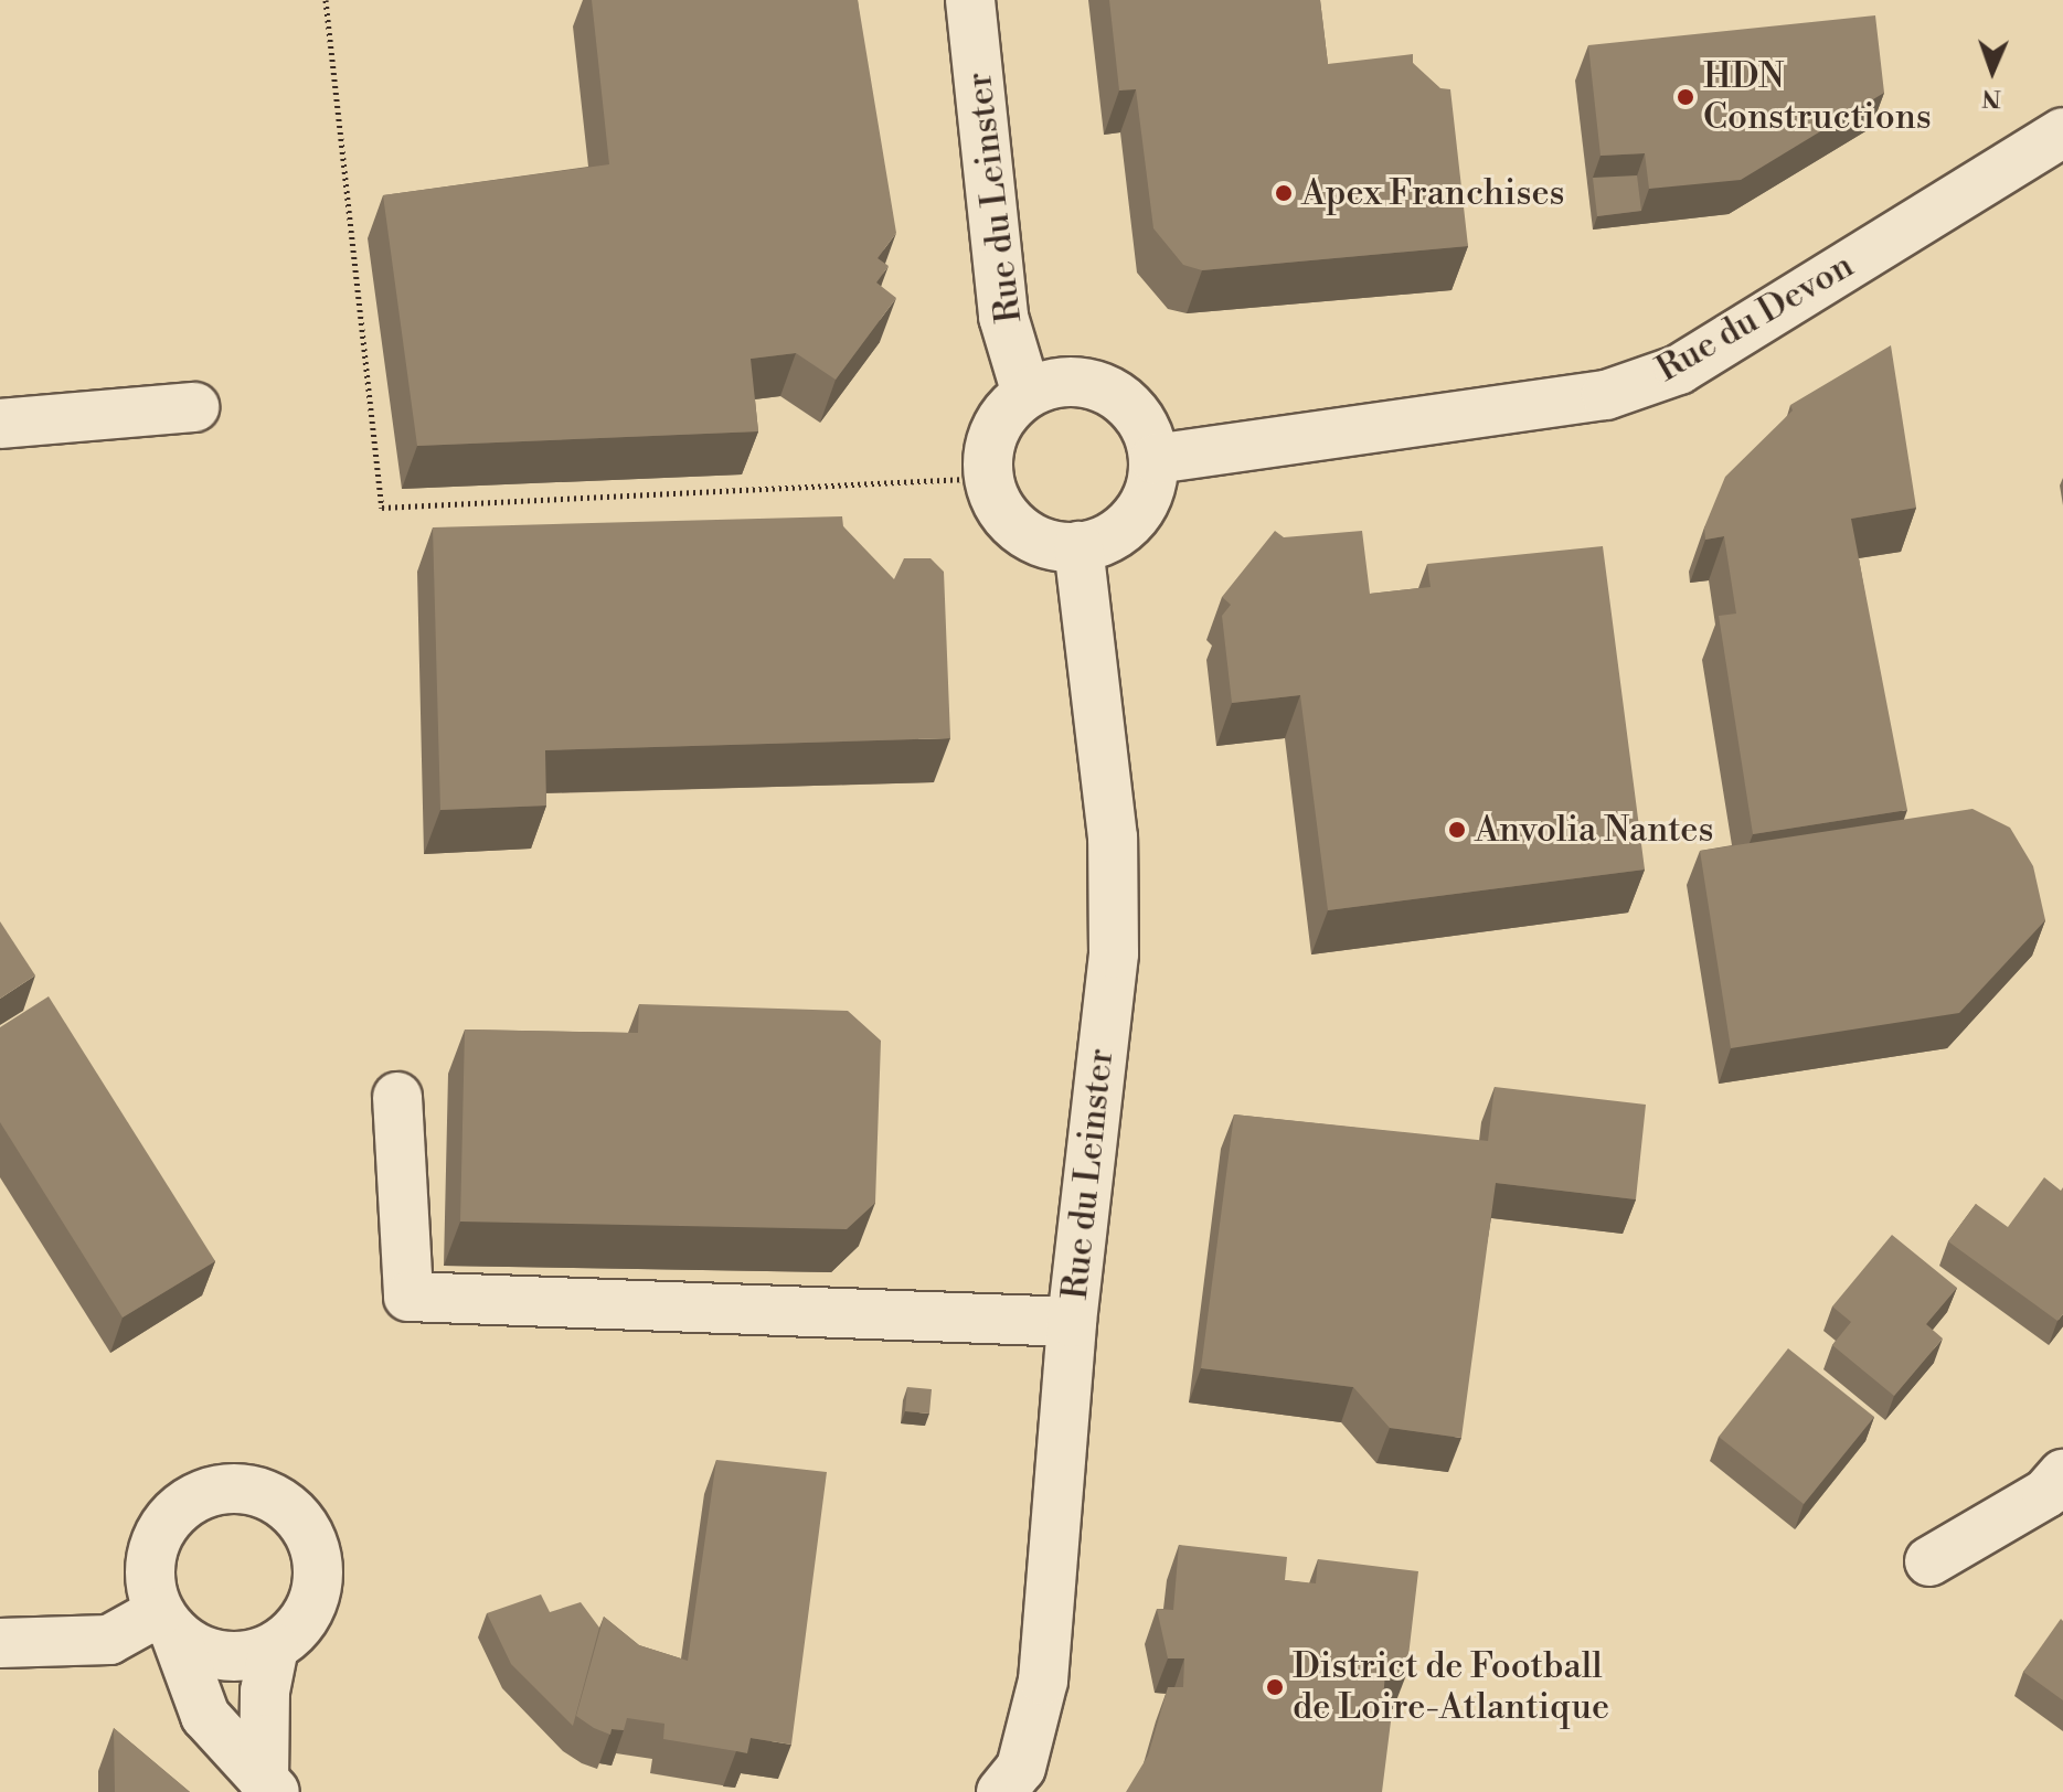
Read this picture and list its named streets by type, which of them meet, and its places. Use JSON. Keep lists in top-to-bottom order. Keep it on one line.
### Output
{"streets":{"street":["Rue du Leinster","Rue du Devon"]},"crossings":[["Rue du Leinster","Rue du Devon"]],"places":["HDN Constructions","Apex Franchises","Anvolia Nantes","District de Football de Loire-Atlantique"],"north":"bottom"}
